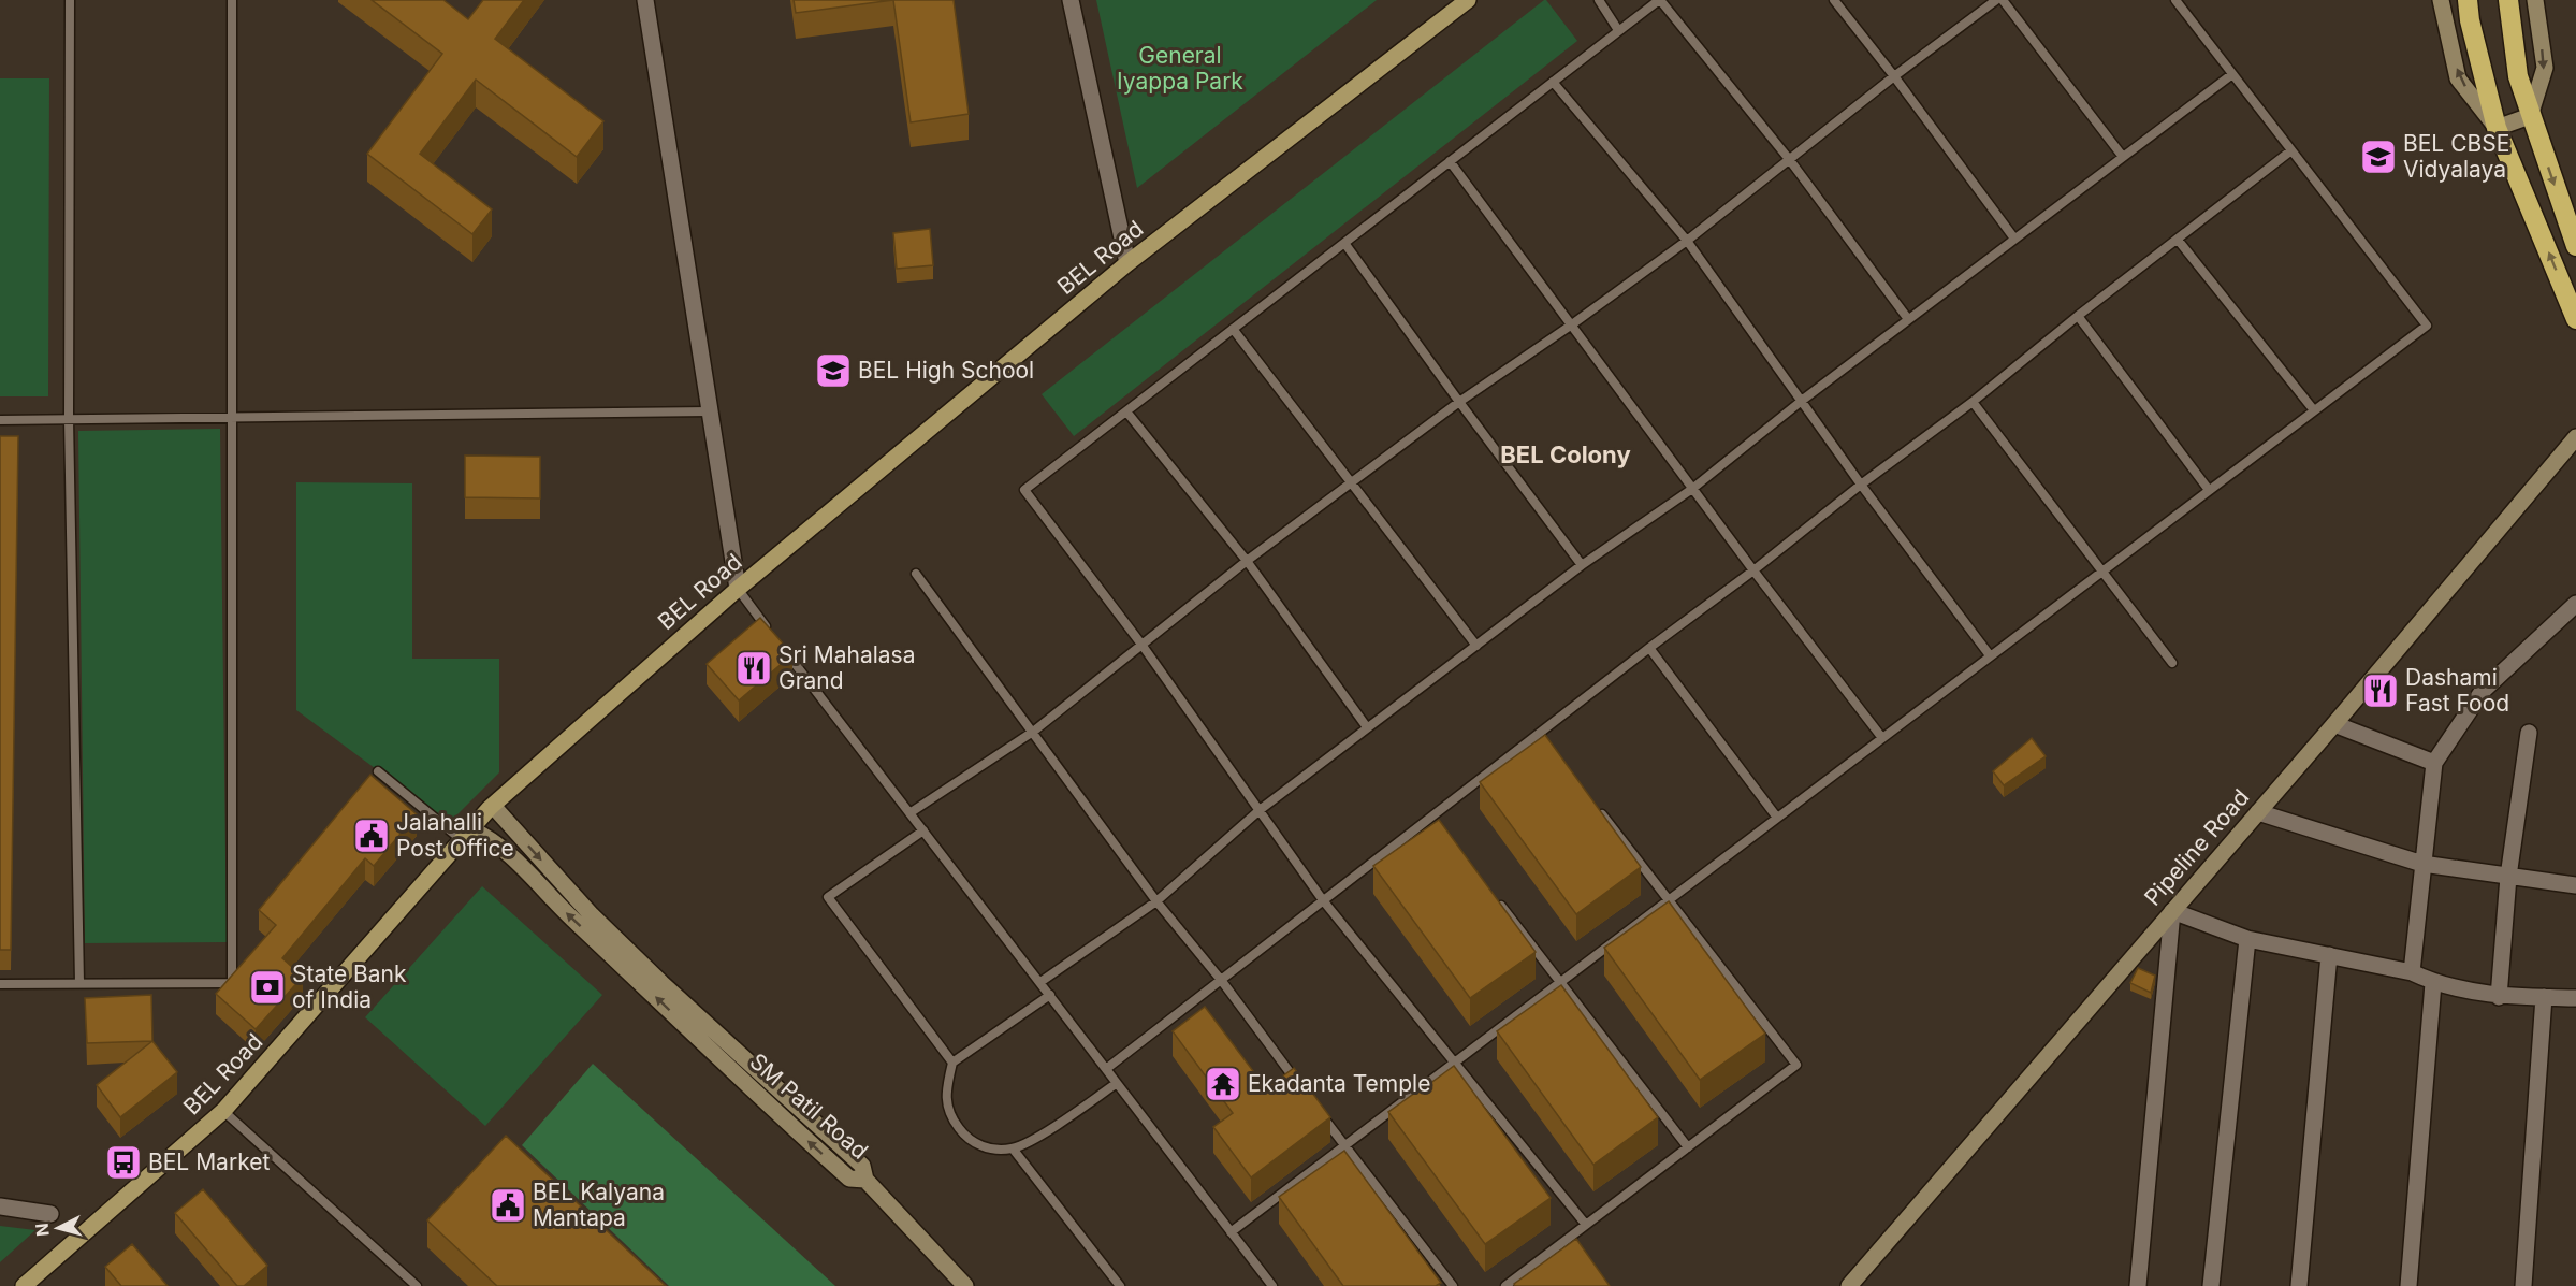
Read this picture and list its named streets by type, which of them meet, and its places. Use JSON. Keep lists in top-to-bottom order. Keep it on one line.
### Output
{"streets":{"main road":["BEL Road"],"street":["Pipeline Road","SM Patil Road"]},"crossings":[["BEL Road","SM Patil Road"]],"districts":["BEL Colony"],"parks":["General Iyappa Park"],"places":{"school or university":["BEL CBSE Vidyalaya","BEL High School"],"restaurant":["Sri Mahalasa Grand","Dashami Fast Food"],"public building":["Jalahalli Post Office","BEL Kalyana Mantapa"],"bank":["State Bank of India"],"temple":["Ekadanta Temple"],"bus stop":["BEL Market"]},"north":"left"}
